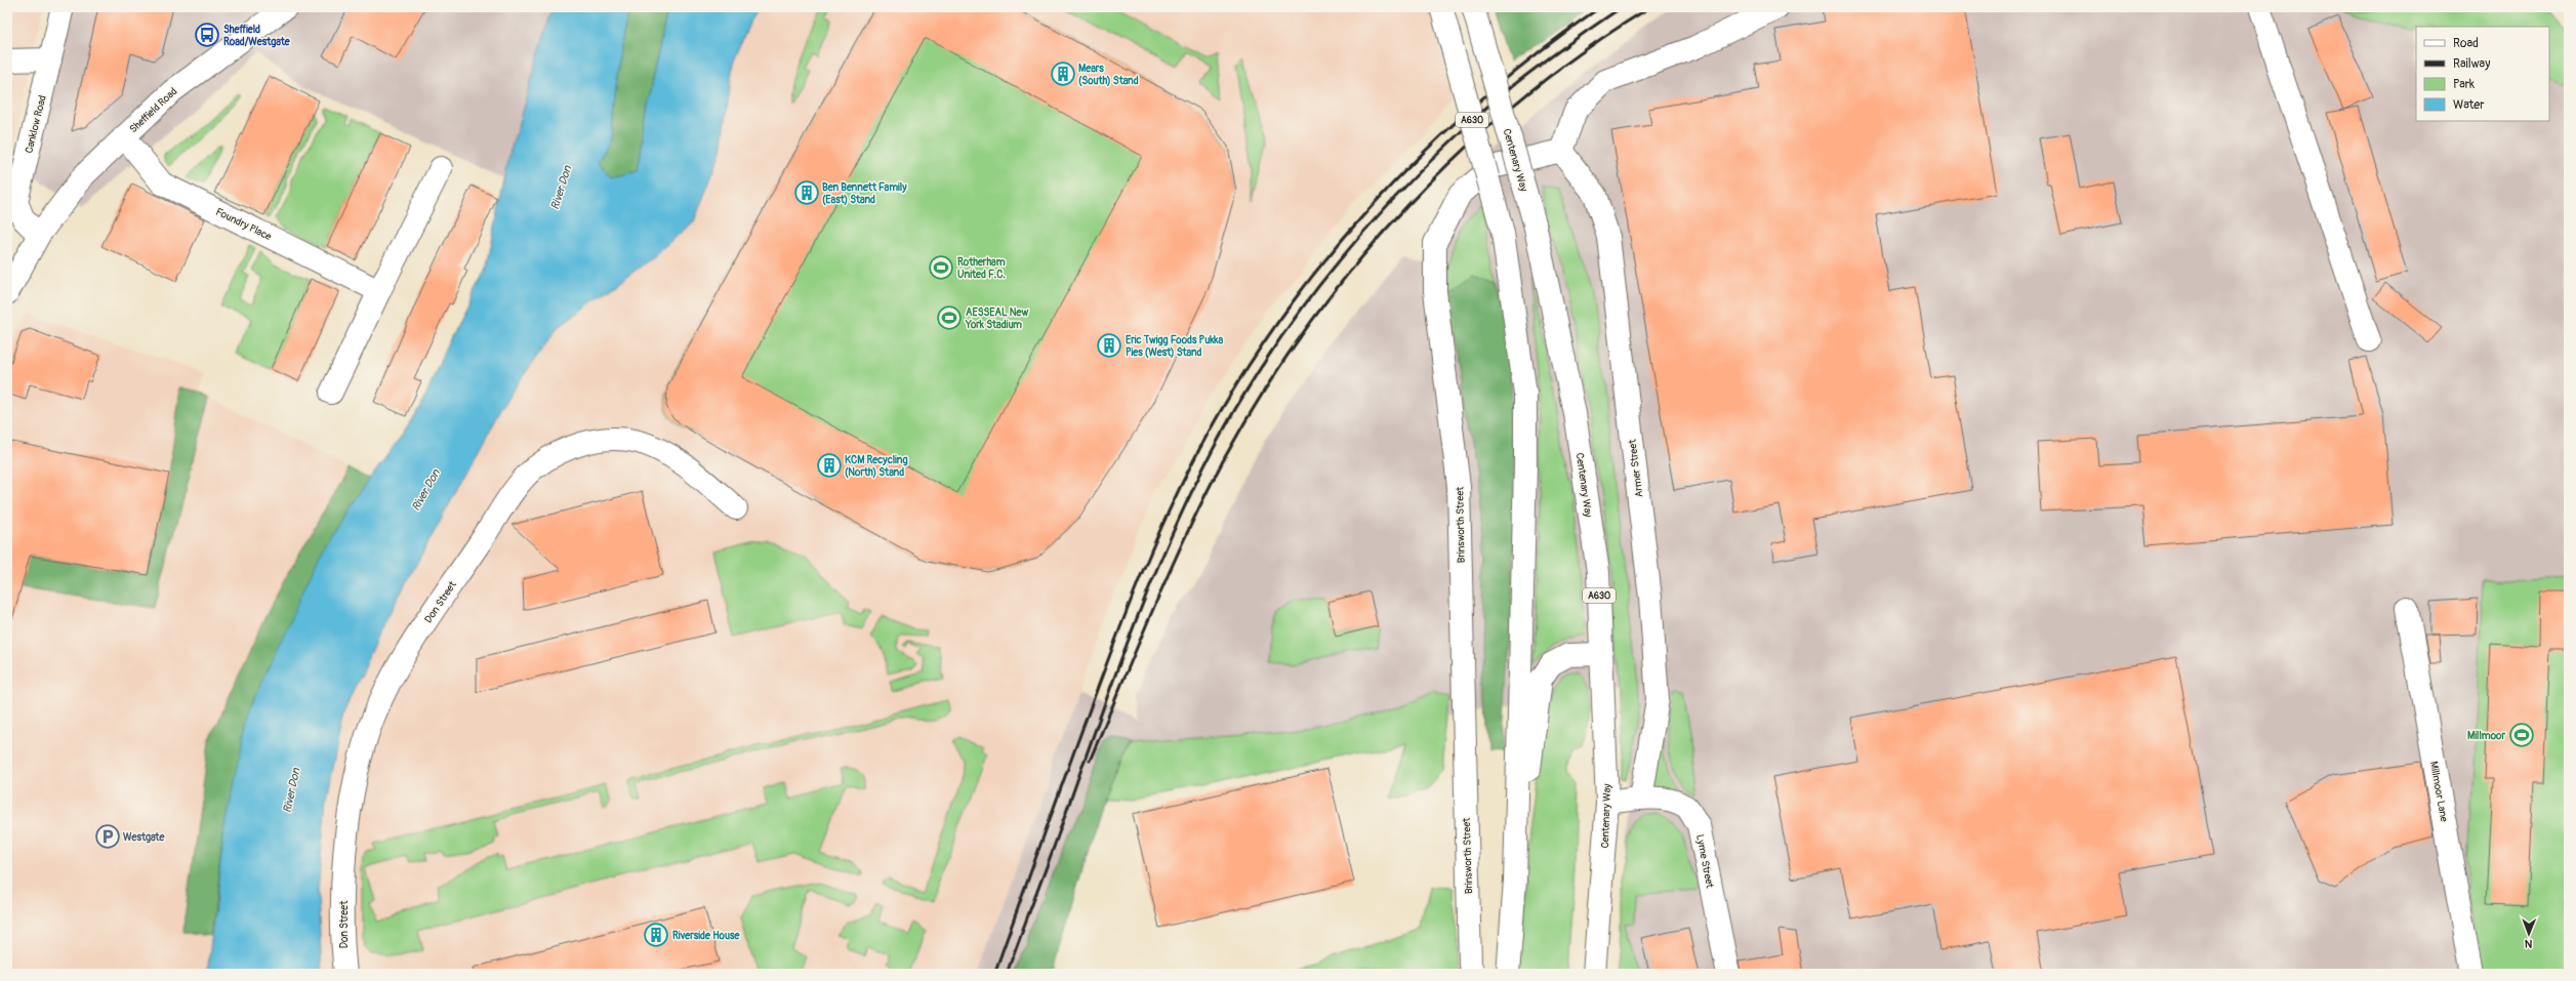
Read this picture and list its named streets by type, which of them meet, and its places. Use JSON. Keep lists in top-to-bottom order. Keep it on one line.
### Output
{"streets":{"street":["Sheffield Road","A630","Canklow Road","Centenary Way","Foundry Place","Armer Street","Brinsworth Street","Don Street","Millmoor Lane","Lyme Street"]},"crossings":[["Sheffield Road","Canklow Road"],["Sheffield Road","Foundry Place"],["A630","Centenary Way"],["Centenary Way","Lyme Street"],["Armer Street","Brinsworth Street"],["Armer Street","Lyme Street"]],"water":["River Don"],"places":{"bus stop":["Sheffield Road/Westgate"],"building":["Mears (South) Stand","Ben Bennett Family (East) Stand","Eric Twigg Foods Pukka Pies (West) Stand","KCM Recycling (North) Stand","Riverside House"],"sports":["Rotherham United F.C.","AESSEAL New York Stadium","Millmoor"],"parking":["Westgate"]},"legend":["Road","Railway","Park","Water"],"north":"bottom"}
